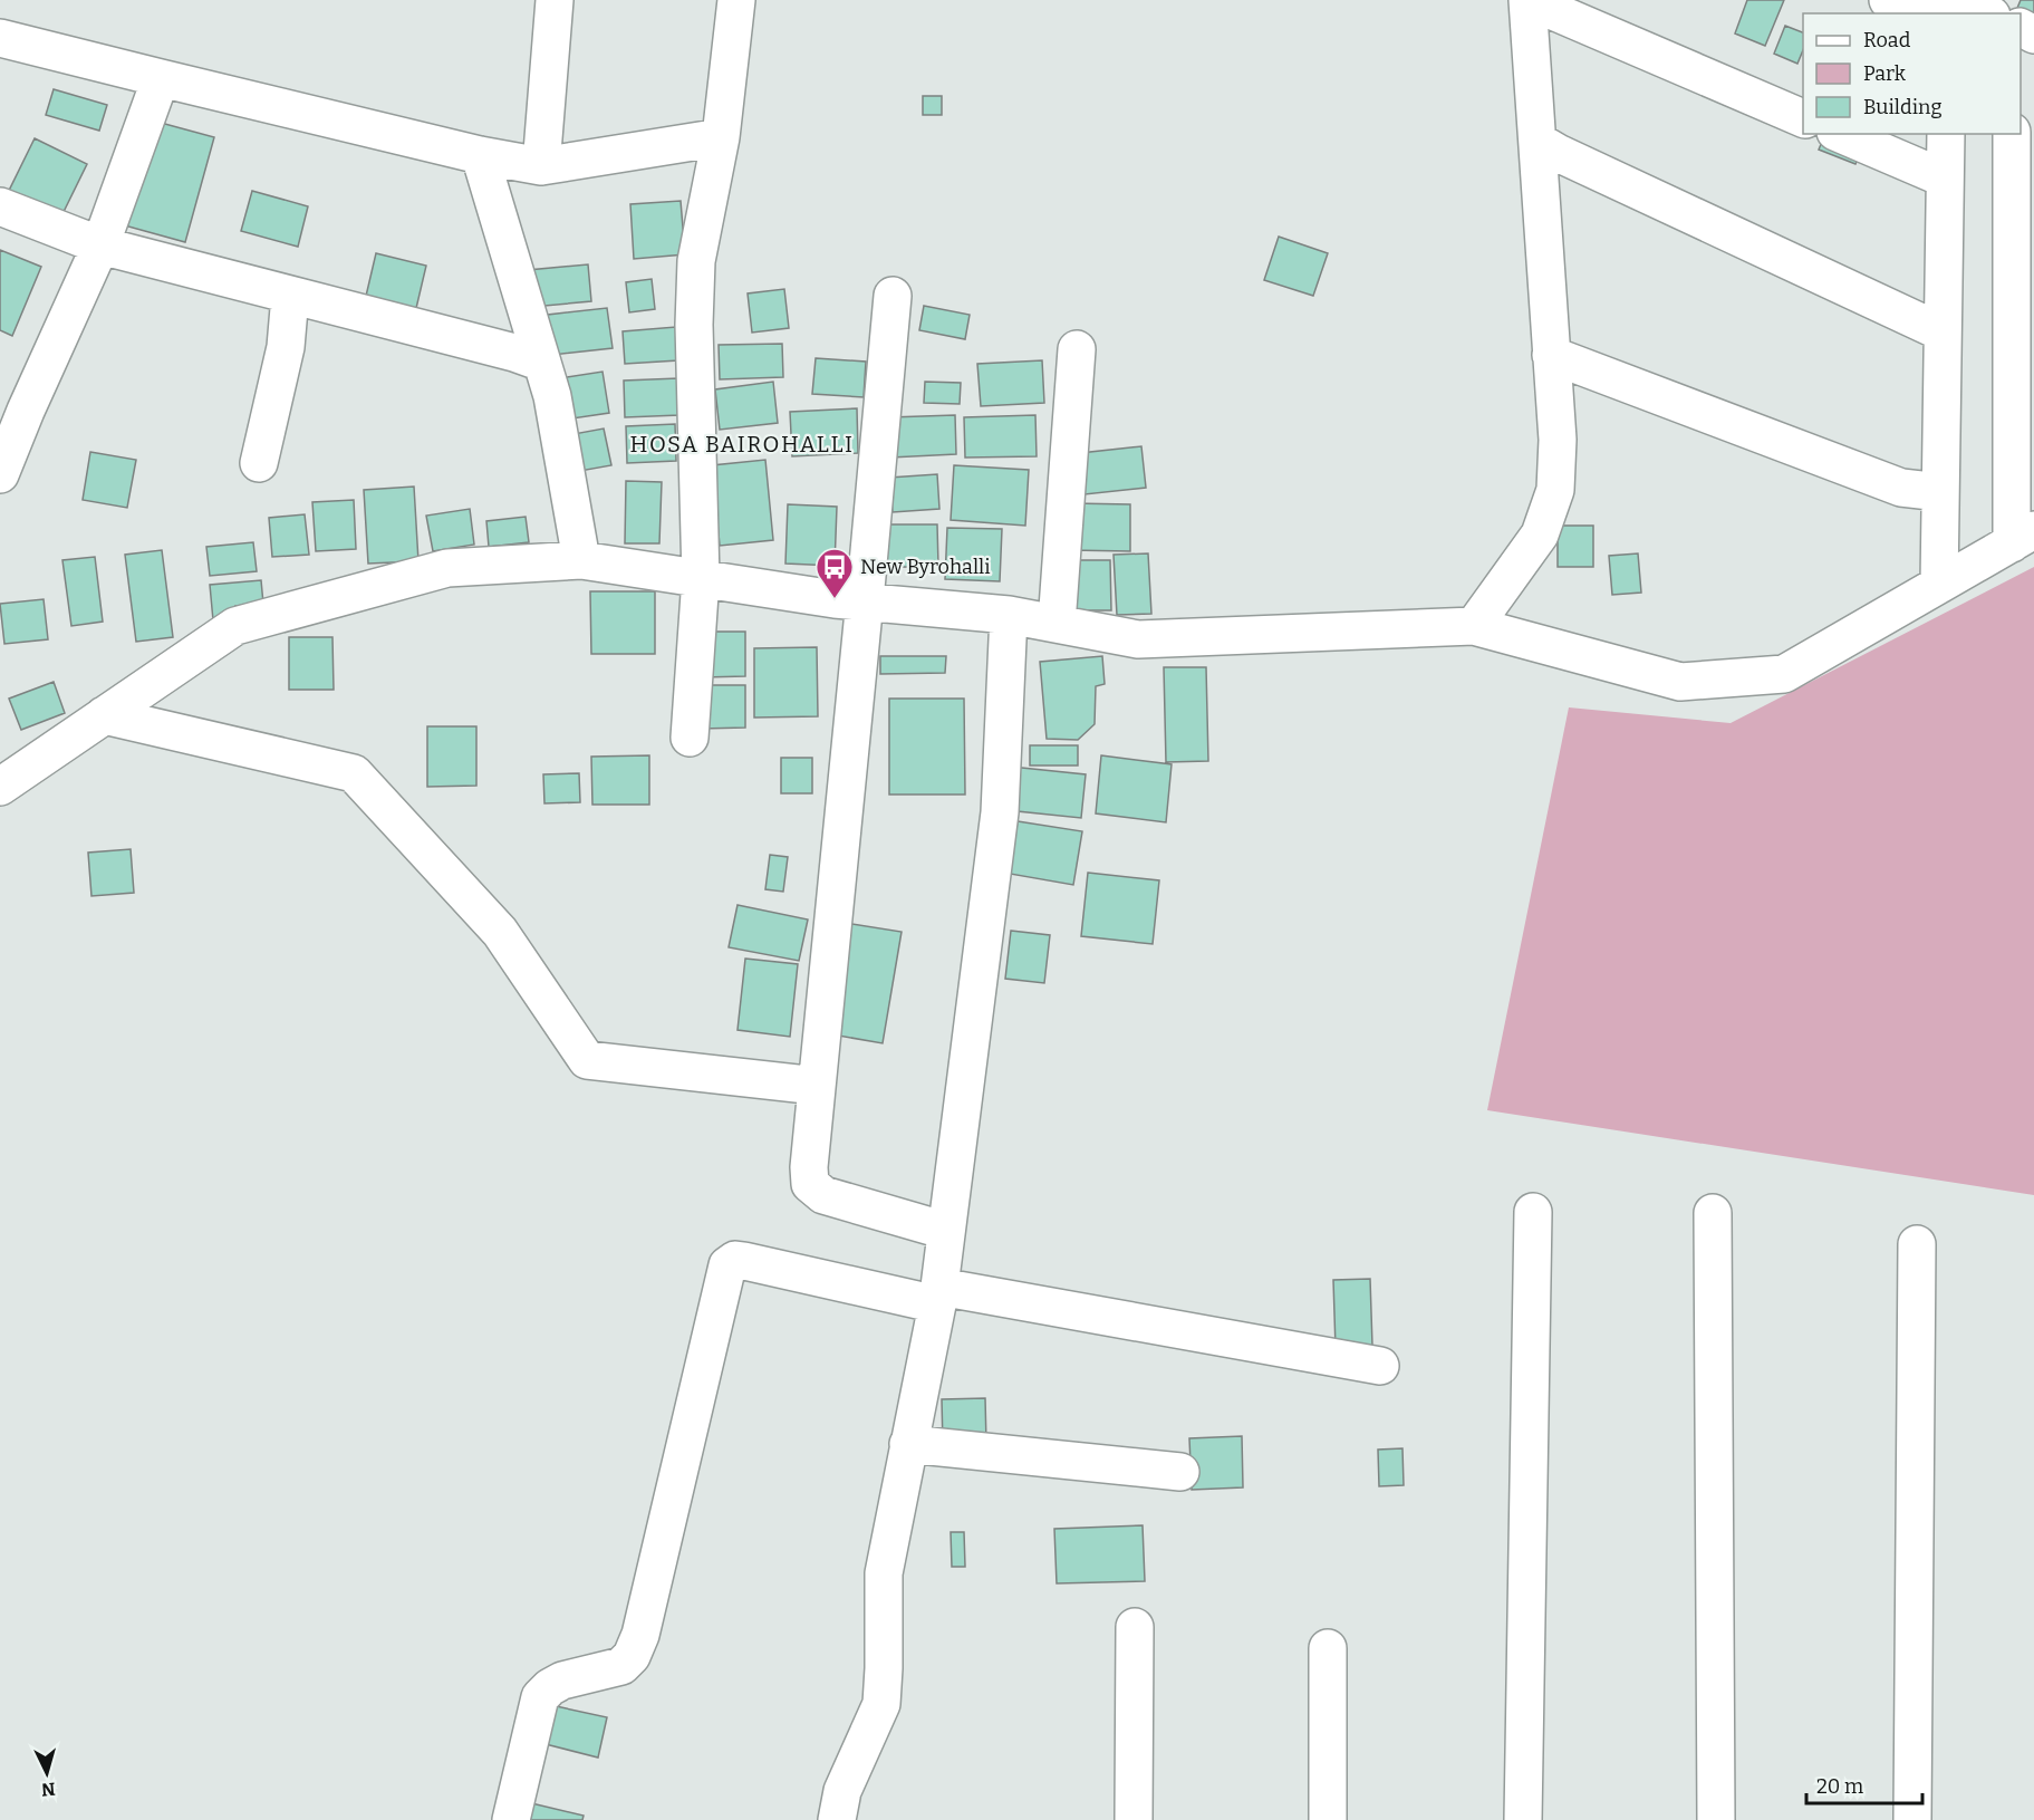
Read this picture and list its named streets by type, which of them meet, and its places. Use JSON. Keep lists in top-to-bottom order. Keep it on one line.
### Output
{"districts":["HOSA BAIROHALLI"],"places":{"bus stop":["New Byrohalli"]},"legend":["Road","Park","Building"],"scale_bar":"20 m","north":"bottom"}
